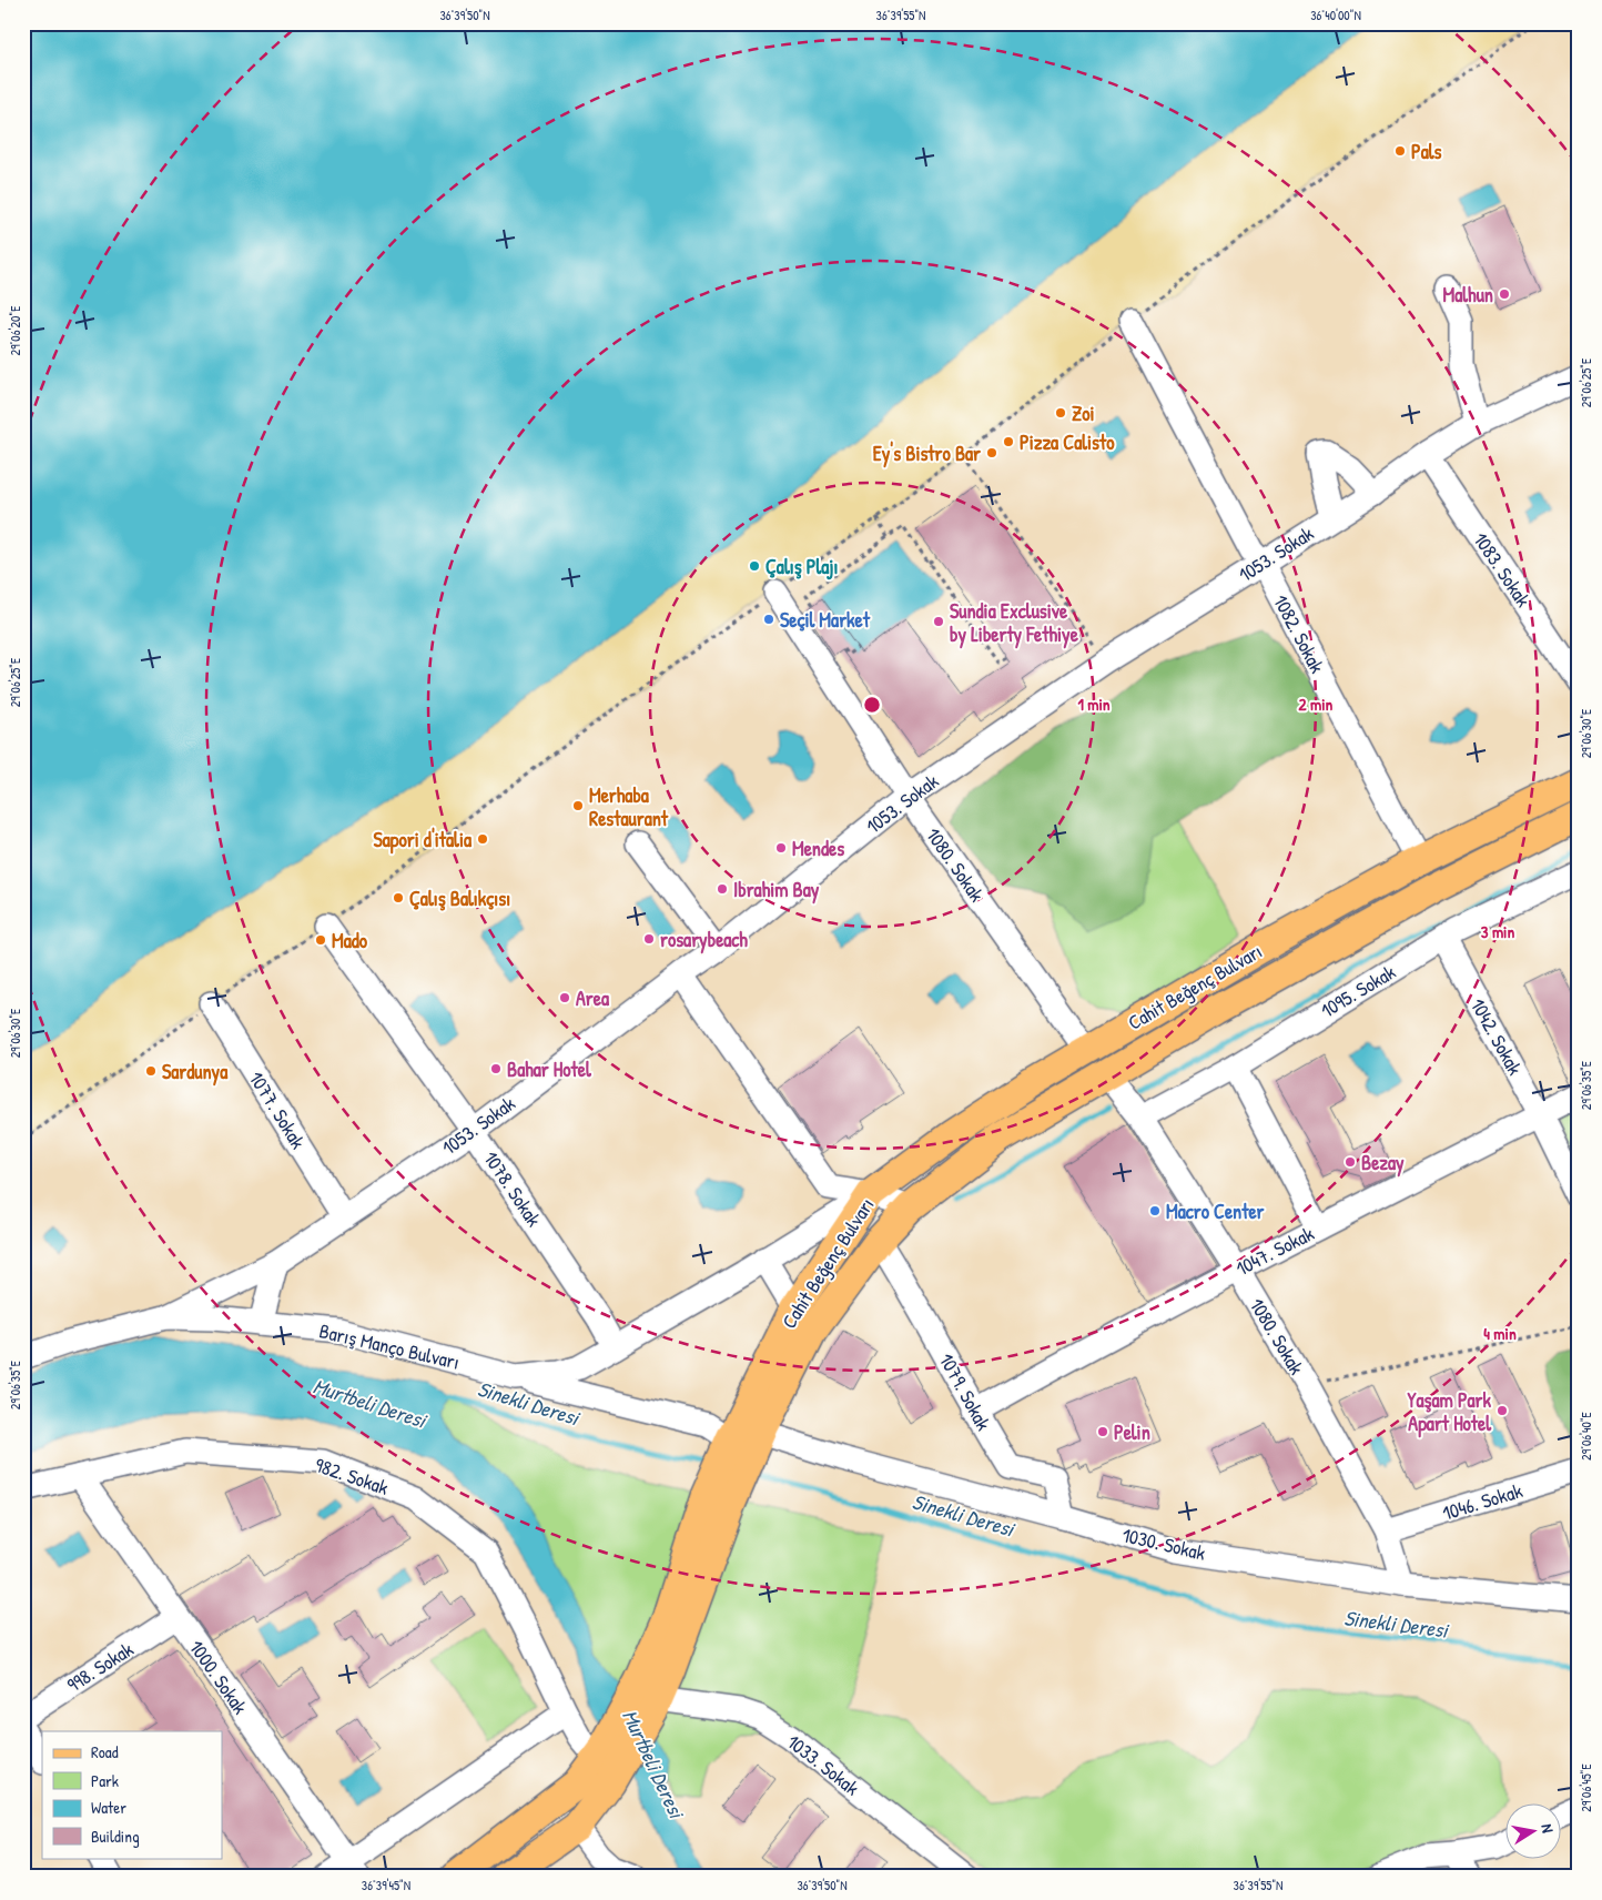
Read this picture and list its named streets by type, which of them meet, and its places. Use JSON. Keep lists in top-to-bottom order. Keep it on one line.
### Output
{"streets":{"main road":["Cahit Beğenç Bulvarı"],"street":["1053. Sokak","1083. Sokak","1082. Sokak","1080. Sokak","1095. Sokak","1042. Sokak","1077. Sokak","1078. Sokak","1047. Sokak","Barış Manço Bulvarı","1079. Sokak","982. Sokak","1046. Sokak","1030. Sokak","998. Sokak","1000. Sokak","1033. Sokak"]},"crossings":[["1053. Sokak","1083. Sokak"],["1053. Sokak","1082. Sokak"],["1053. Sokak","1080. Sokak"],["1053. Sokak","1077. Sokak"],["1053. Sokak","1078. Sokak"],["1053. Sokak","Barış Manço Bulvarı"],["1082. Sokak","Cahit Beğenç Bulvarı"],["1080. Sokak","Cahit Beğenç Bulvarı"],["1080. Sokak","1095. Sokak"],["1080. Sokak","1047. Sokak"],["1080. Sokak","1046. Sokak"],["1080. Sokak","1030. Sokak"],["Cahit Beğenç Bulvarı","Barış Manço Bulvarı"],["Cahit Beğenç Bulvarı","1079. Sokak"],["Cahit Beğenç Bulvarı","982. Sokak"],["Cahit Beğenç Bulvarı","1030. Sokak"],["Cahit Beğenç Bulvarı","1033. Sokak"],["1095. Sokak","1042. Sokak"],["1042. Sokak","1047. Sokak"],["1078. Sokak","Barış Manço Bulvarı"],["1047. Sokak","1079. Sokak"],["1079. Sokak","1030. Sokak"],["982. Sokak","1000. Sokak"],["998. Sokak","1000. Sokak"]],"water":["Murtbeli Deresi","Sinekli Deresi"],"places":["Pals","Malhun","Zoi","Pizza Calisto","Ey's Bistro Bar","Çalış Plajı","Seçil Market","Sundia Exclusive by Liberty Fethiye","Merhaba Restaurant","Sapori d'italia","Mendes","Ibrahim Bay","Çalış Balıkçısı","rosarybeach","Mado","Area","Bahar Hotel","Sardunya","Bezay","Macro Center","Yaşam Park Apart Hotel","Pelin"],"legend":["Road","Park","Water","Building"],"north":"right","coordinates":["36°39'50\"N","36°39'55\"N","36°40'00\"N","29°06'20\"E","29°06'25\"E","29°06'30\"E","29°06'35\"E","29°06'40\"E","29°06'45\"E","36°39'45\"N"],"rings":["1 min","2 min","3 min","4 min"]}
